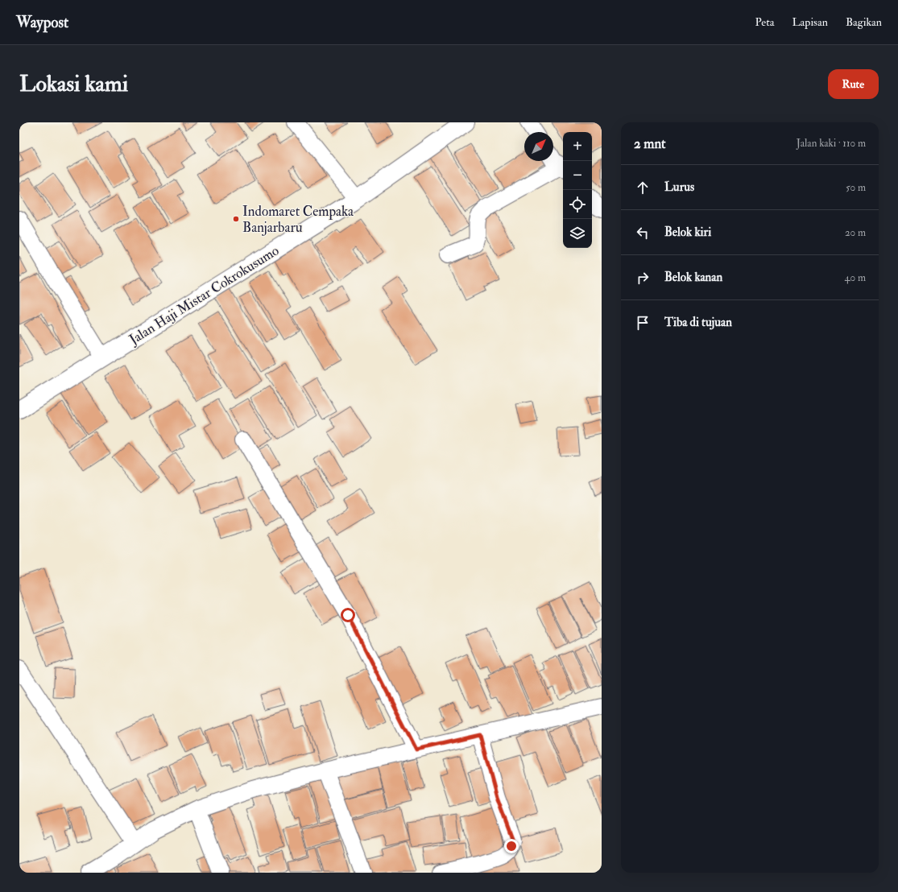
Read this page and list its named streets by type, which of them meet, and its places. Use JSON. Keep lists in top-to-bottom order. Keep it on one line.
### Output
{"streets":{"main road":["Jalan Haji Mistar Cokrokusumo"]},"places":["Indomaret Cempaka Banjarbaru"],"north":"top right","page":{"header":"Waypost","nav":["Peta","Lapisan","Bagikan"],"buttons":"Rute","title":"Lokasi kami","heading":["2 mnt","Jalan kaki · 110 m"],"map_buttons":["+","−"],"list":[["Lurus","50 m"],["Belok kiri","20 m"],["Belok kanan","40 m"],"Tiba di tujuan"]}}
